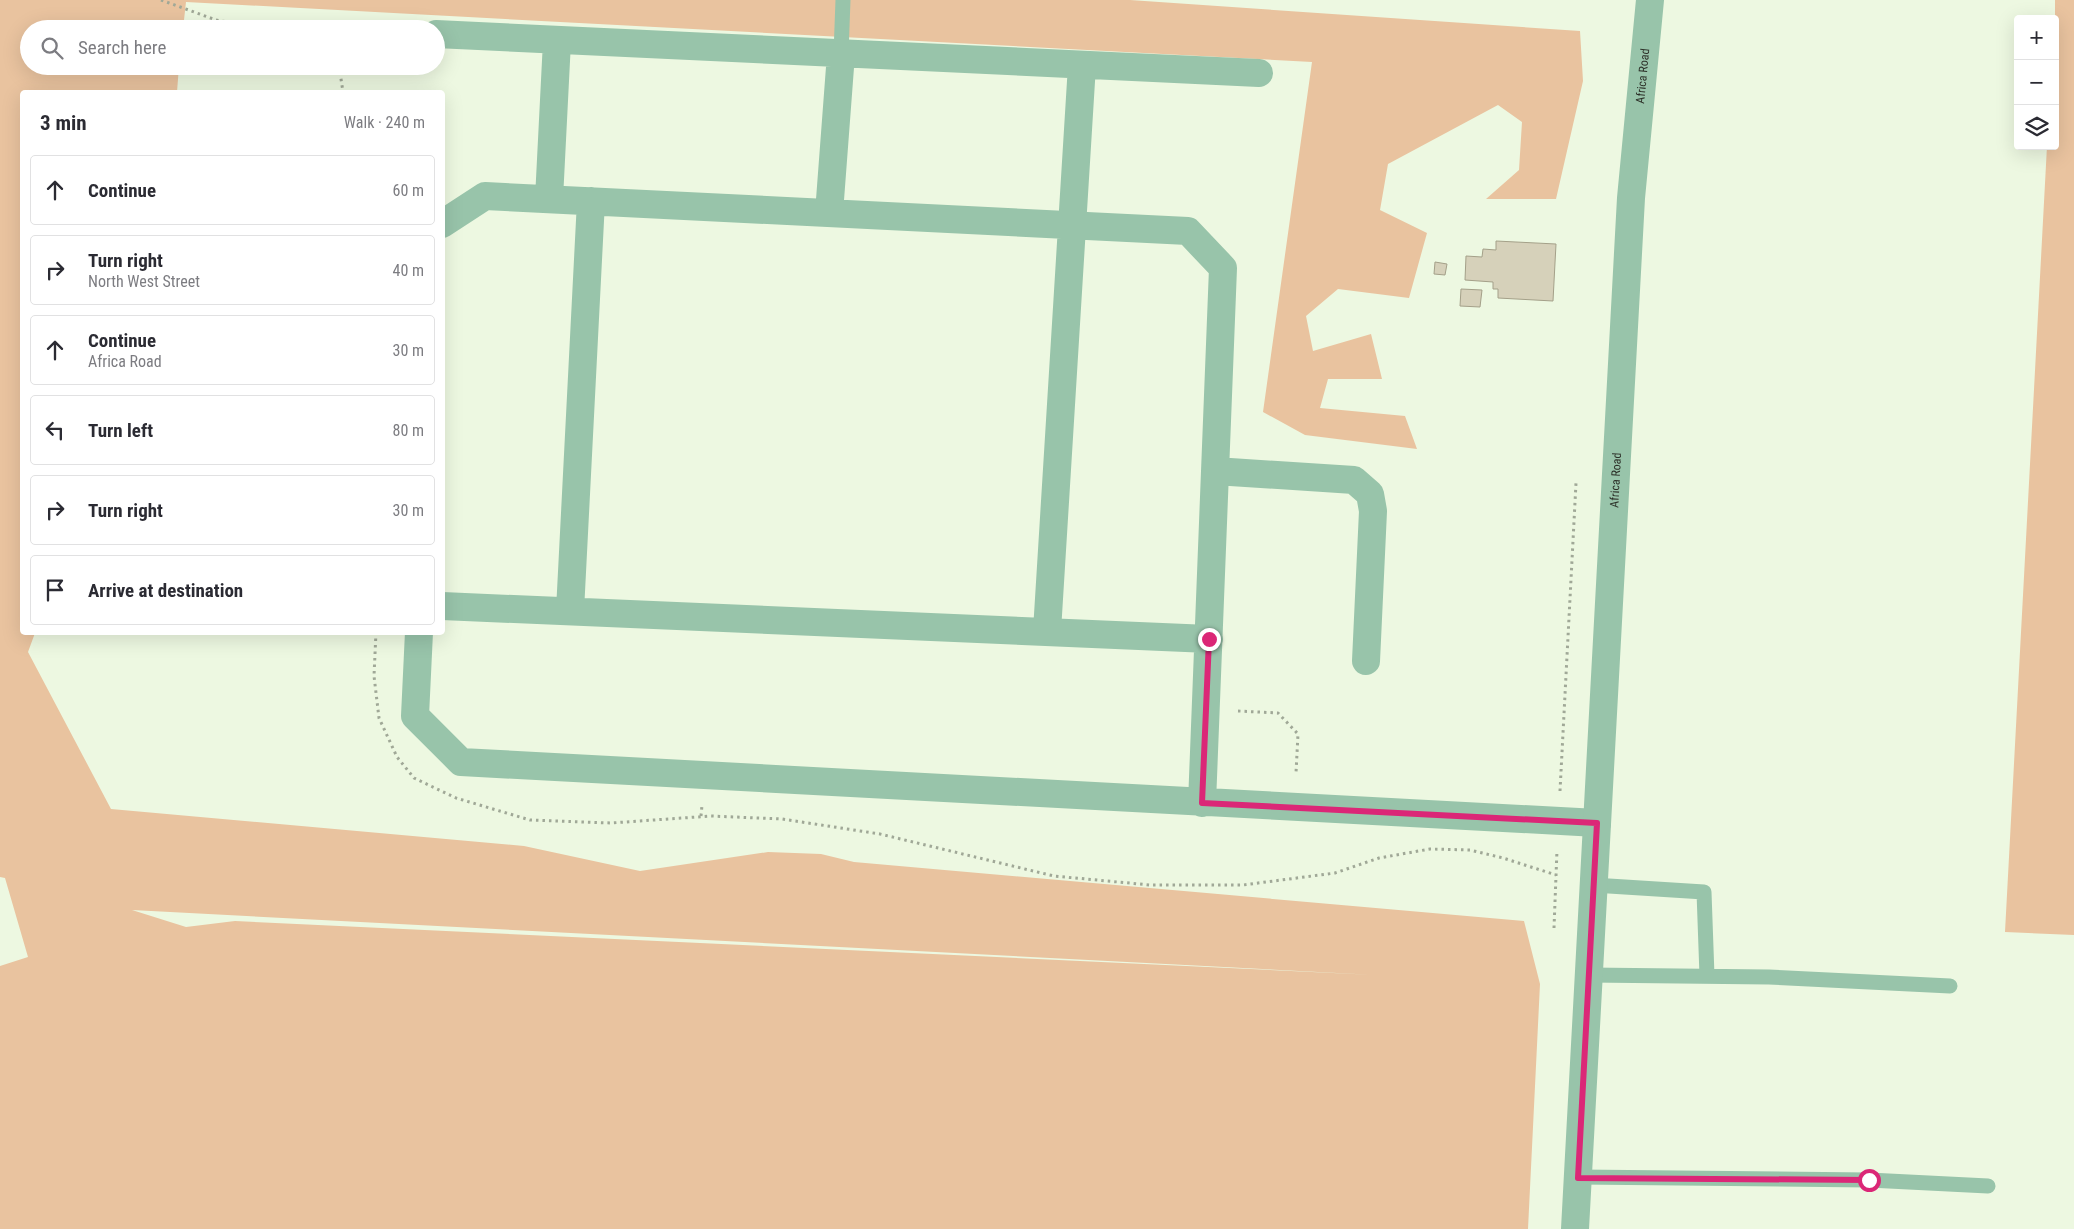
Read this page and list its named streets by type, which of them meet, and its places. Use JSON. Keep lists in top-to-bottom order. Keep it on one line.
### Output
{"streets":{"street":["Africa Road"]},"page":{"map_buttons":["+","−"],"search":"Search here","heading":["3 min","Walk · 240 m"],"list":[["Continue","60 m"],["Turn right","North West Street","40 m"],["Continue","Africa Road","30 m"],["Turn left","80 m"],["Turn right","30 m"],"Arrive at destination"]}}
